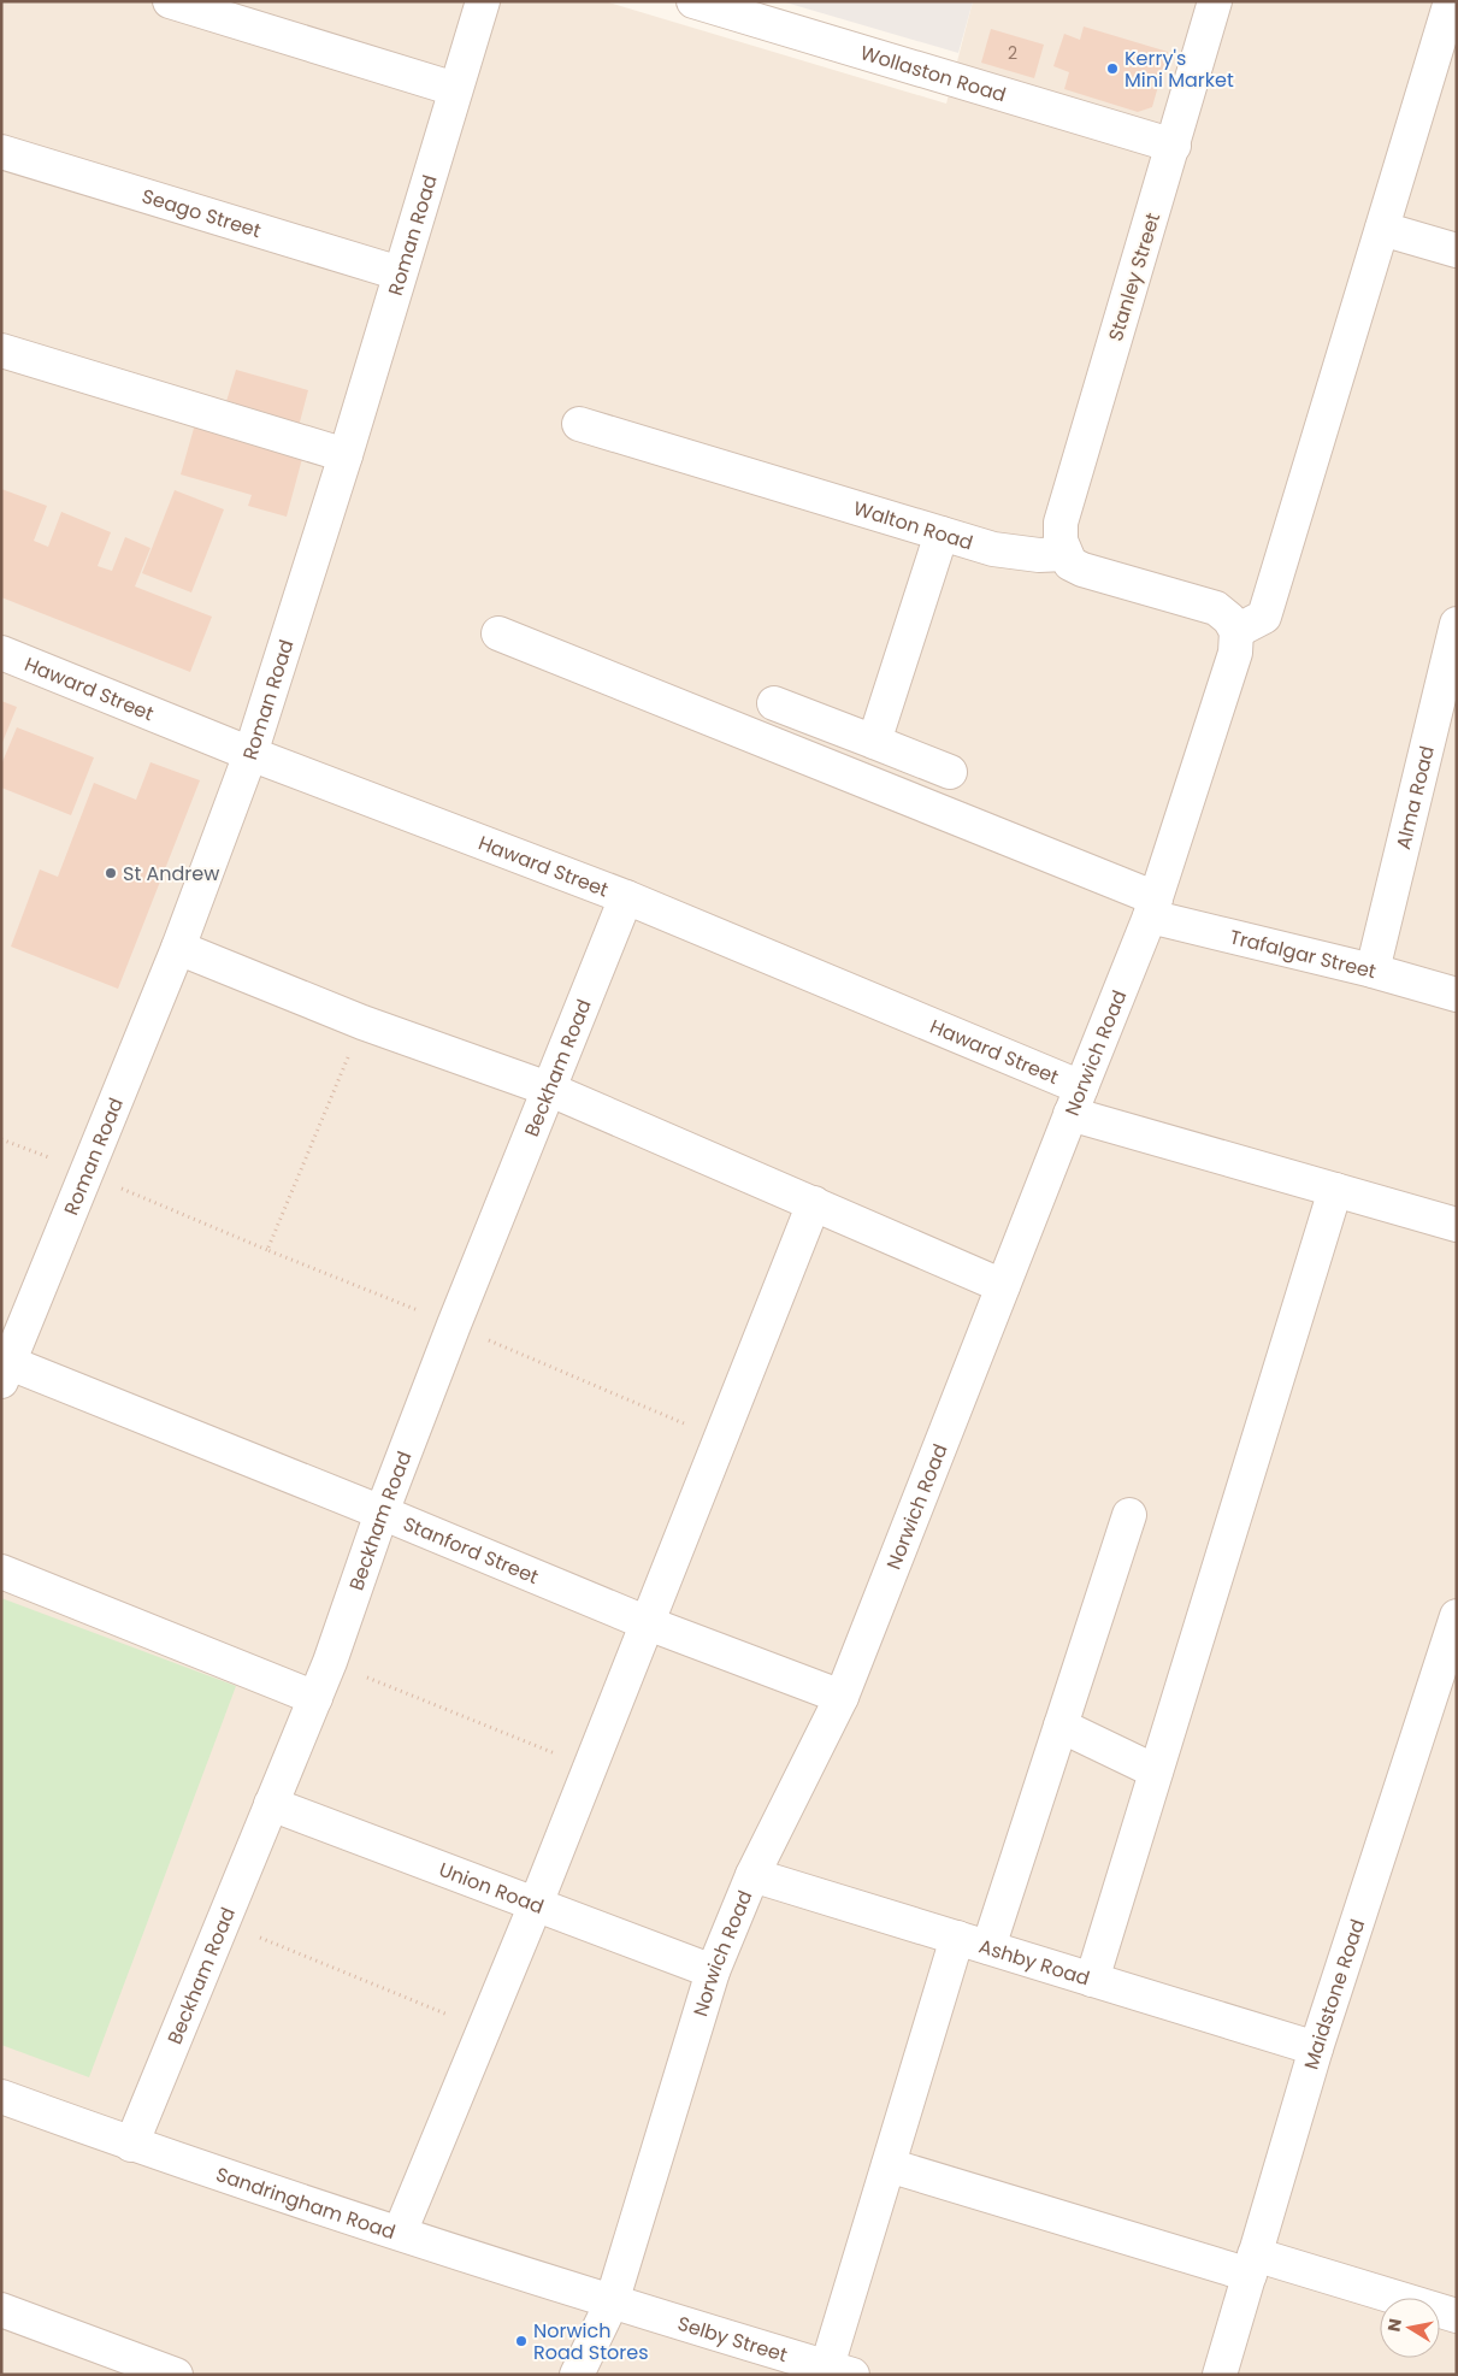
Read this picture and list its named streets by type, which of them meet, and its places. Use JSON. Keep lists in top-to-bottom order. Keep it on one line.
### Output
{"streets":{"street":["Wollaston Road","Seago Street","Roman Road","Stanley Street","Walton Road","Haward Street","Alma Road","Trafalgar Street","Norwich Road","Beckham Road","Stanford Street","Union Road","Ashby Road","Maidstone Road","Sandringham Road","Selby Street"]},"crossings":[["Wollaston Road","Stanley Street"],["Seago Street","Roman Road"],["Roman Road","Haward Street"],["Roman Road","Stanford Street"],["Stanley Street","Walton Road"],["Haward Street","Norwich Road"],["Haward Street","Beckham Road"],["Alma Road","Trafalgar Street"],["Trafalgar Street","Norwich Road"],["Norwich Road","Stanford Street"],["Norwich Road","Union Road"],["Norwich Road","Ashby Road"],["Norwich Road","Sandringham Road"],["Norwich Road","Selby Street"],["Beckham Road","Stanford Street"],["Beckham Road","Union Road"],["Beckham Road","Sandringham Road"],["Ashby Road","Maidstone Road"],["Sandringham Road","Selby Street"]],"places":["Kerry's Mini Market","St Andrew","Norwich Road Stores"],"house_numbers":["2"],"north":"left"}
